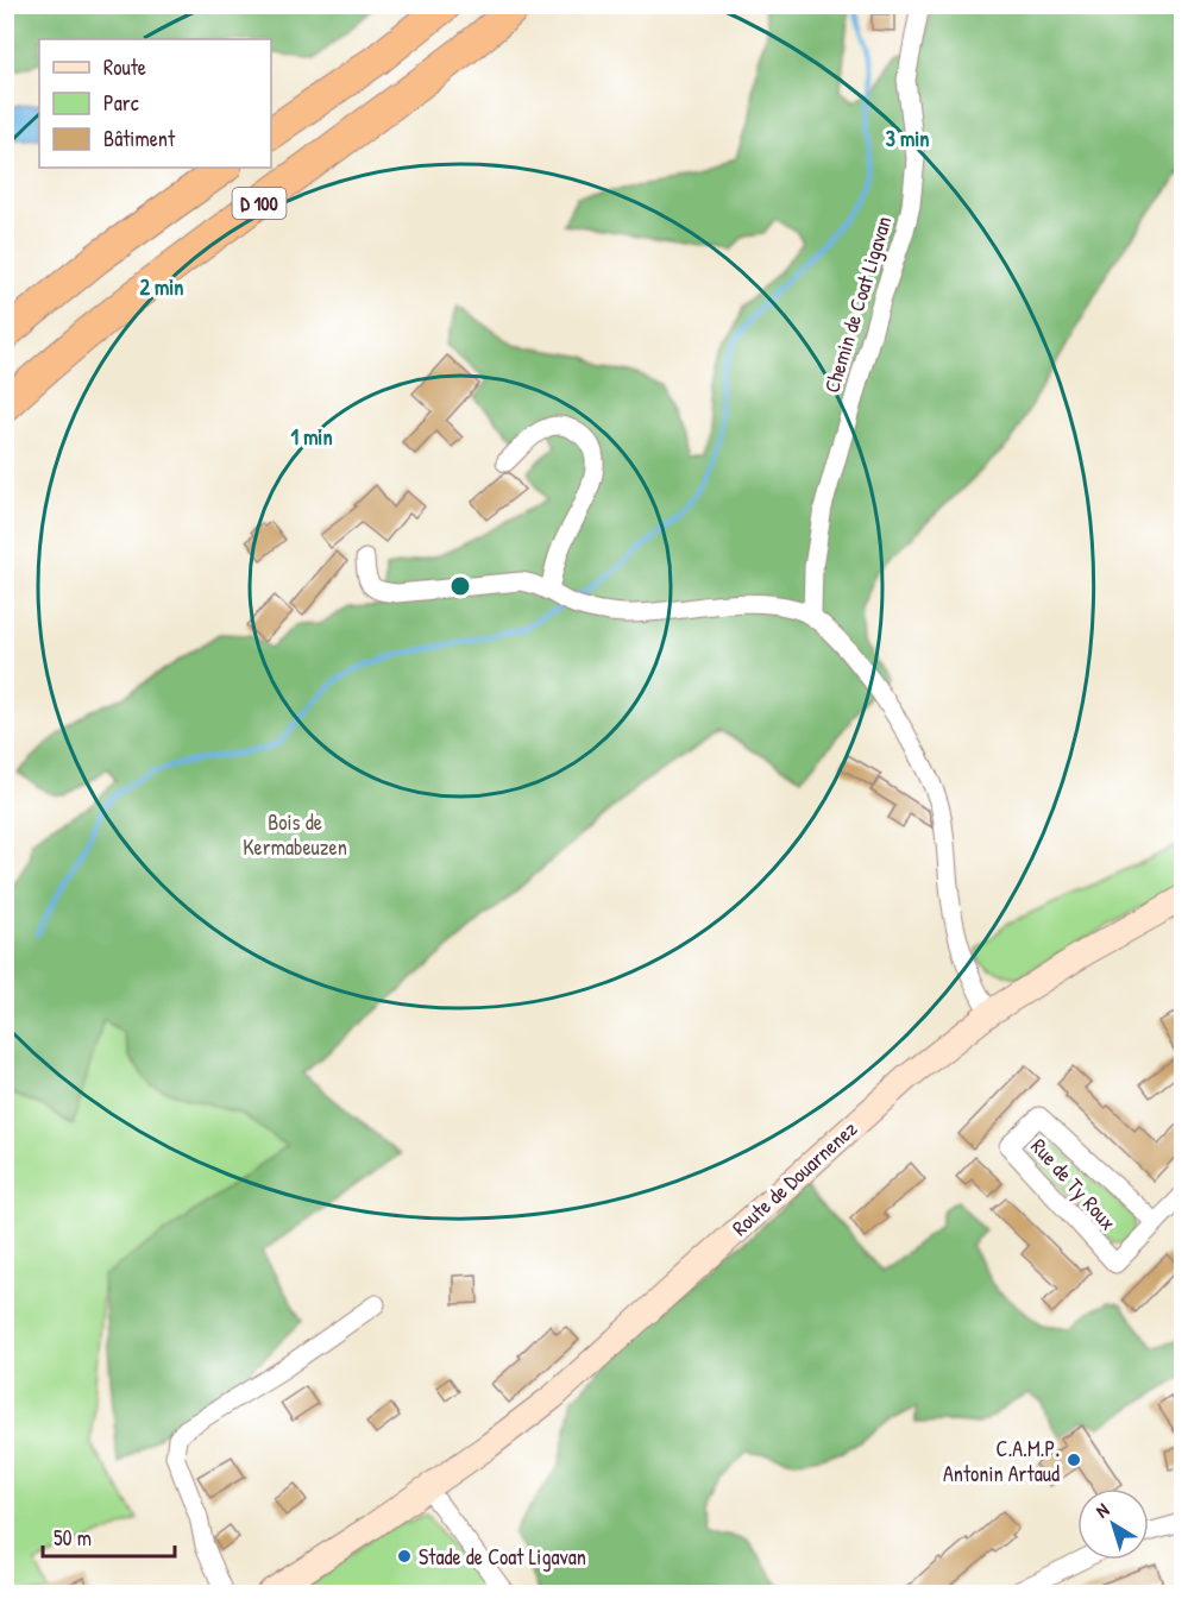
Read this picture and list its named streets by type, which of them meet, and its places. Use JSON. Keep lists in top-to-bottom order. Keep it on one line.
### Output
{"streets":{"highway":["D 100"],"main road":["Route de Douarnenez"],"street":["Chemin de Coat Ligavan","Rue de Ty Roux"]},"parks":["Bois de Kermabeuzen"],"places":["C.A.M.P. Antonin Artaud","Stade de Coat Ligavan"],"legend":["Route","Parc","Bâtiment"],"scale_bar":"50 m","north":"top left","rings":["3 min","2 min","1 min"]}
